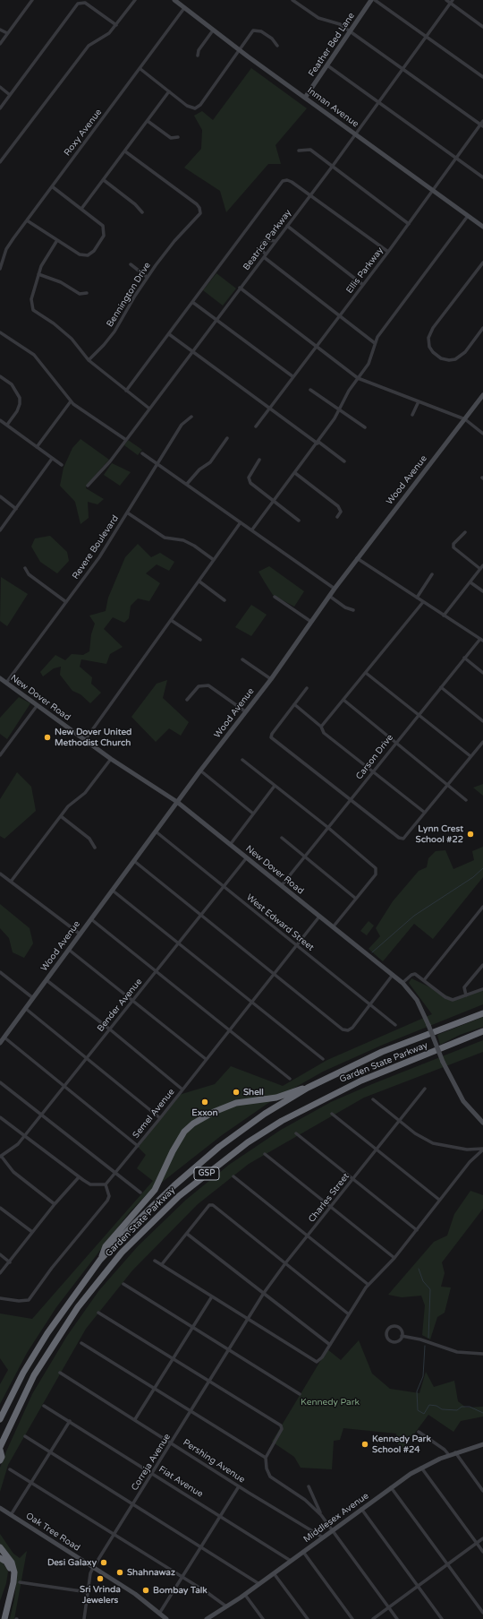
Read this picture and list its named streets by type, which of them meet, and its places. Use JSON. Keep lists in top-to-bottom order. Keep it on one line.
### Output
{"streets":{"highway":["Garden State Parkway","GSP"],"street":["Feather Bed Lane","Inman Avenue","Roxy Avenue","Beatrice Parkway","Ellis Parkway","Bennington Drive","Wood Avenue","Revere Boulevard","New Dover Road","Carson Drive","West Edward Street","Bender Avenue","Semel Avenue","Charles Street","Pershing Avenue","Correja Avenue","Fiat Avenue","Middlesex Avenue","Oak Tree Road"]},"crossings":[["Feather Bed Lane","Inman Avenue"],["Inman Avenue","Roxy Avenue"],["Inman Avenue","Beatrice Parkway"],["Inman Avenue","Ellis Parkway"],["Wood Avenue","New Dover Road"],["Wood Avenue","West Edward Street"],["Revere Boulevard","New Dover Road"],["New Dover Road","Carson Drive"],["New Dover Road","Bender Avenue"],["New Dover Road","Semel Avenue"],["West Edward Street","Bender Avenue"],["West Edward Street","Semel Avenue"],["Charles Street","Correja Avenue"],["Pershing Avenue","Correja Avenue"],["Pershing Avenue","Middlesex Avenue"],["Correja Avenue","Fiat Avenue"],["Correja Avenue","Oak Tree Road"],["Fiat Avenue","Middlesex Avenue"]],"parks":["Kennedy Park"],"places":["New Dover United Methodist Church","Lynn Crest School #22","Shell","Exxon","Kennedy Park School #24","Desi Galaxy","Shahnawaz","Sri Vrinda Jewelers","Bombay Talk"]}
